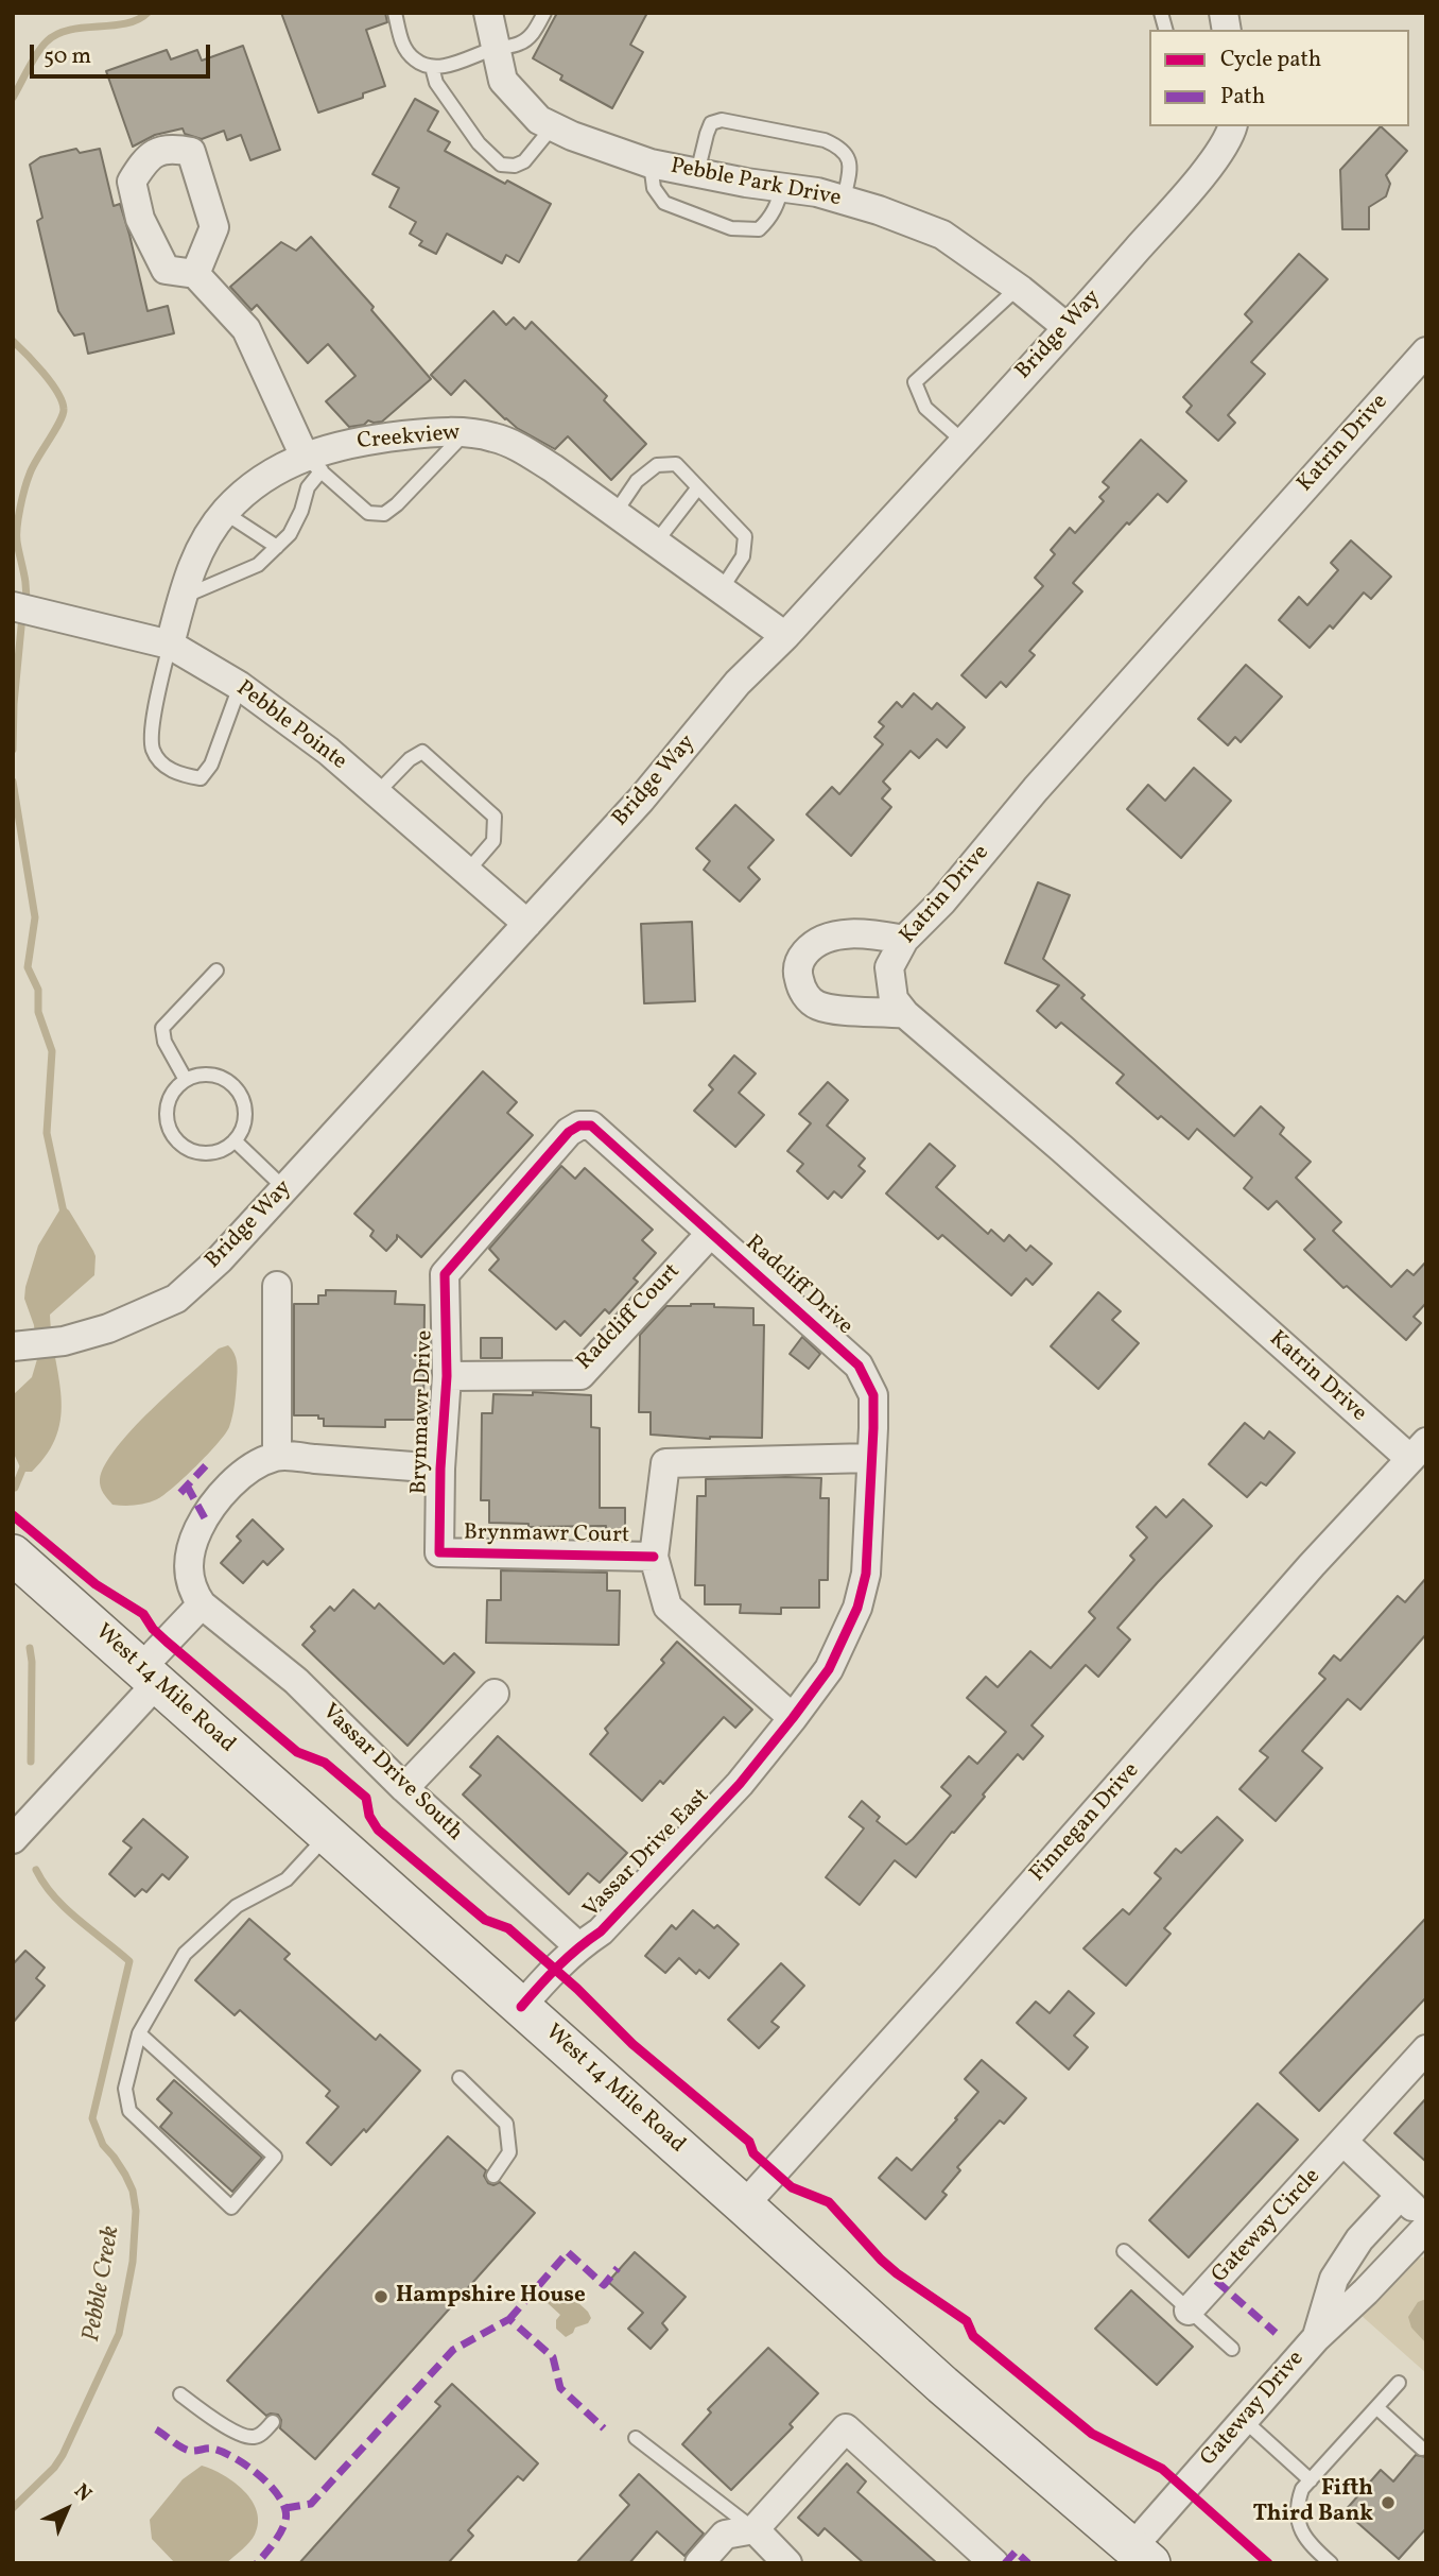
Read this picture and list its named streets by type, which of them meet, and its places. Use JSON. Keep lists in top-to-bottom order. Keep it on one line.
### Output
{"streets":{"street":["Pebble Park Drive","Bridge Way","Creekview","Katrin Drive","Pebble Pointe","Radcliff Drive","Radcliff Court","Brynmawr Drive","Brynmawr Court","West 14 Mile Road","Vassar Drive South","Finnegan Drive","Vassar Drive East","Gateway Circle","Gateway Drive"]},"crossings":[["Pebble Park Drive","Bridge Way"],["Bridge Way","Creekview"],["Bridge Way","Pebble Pointe"],["Creekview","Pebble Pointe"],["Katrin Drive","Finnegan Drive"],["Radcliff Drive","Radcliff Court"],["Radcliff Drive","Brynmawr Drive"],["Radcliff Drive","Vassar Drive East"],["Radcliff Court","Brynmawr Drive"],["Brynmawr Drive","Brynmawr Court"],["West 14 Mile Road","Finnegan Drive"],["West 14 Mile Road","Vassar Drive East"],["West 14 Mile Road","Gateway Drive"],["Vassar Drive South","Vassar Drive East"]],"water":["Pebble Creek"],"places":["Hampshire House","Fifth Third Bank"],"legend":["Cycle path","Path"],"scale_bar":"50 m","north":"top right"}
